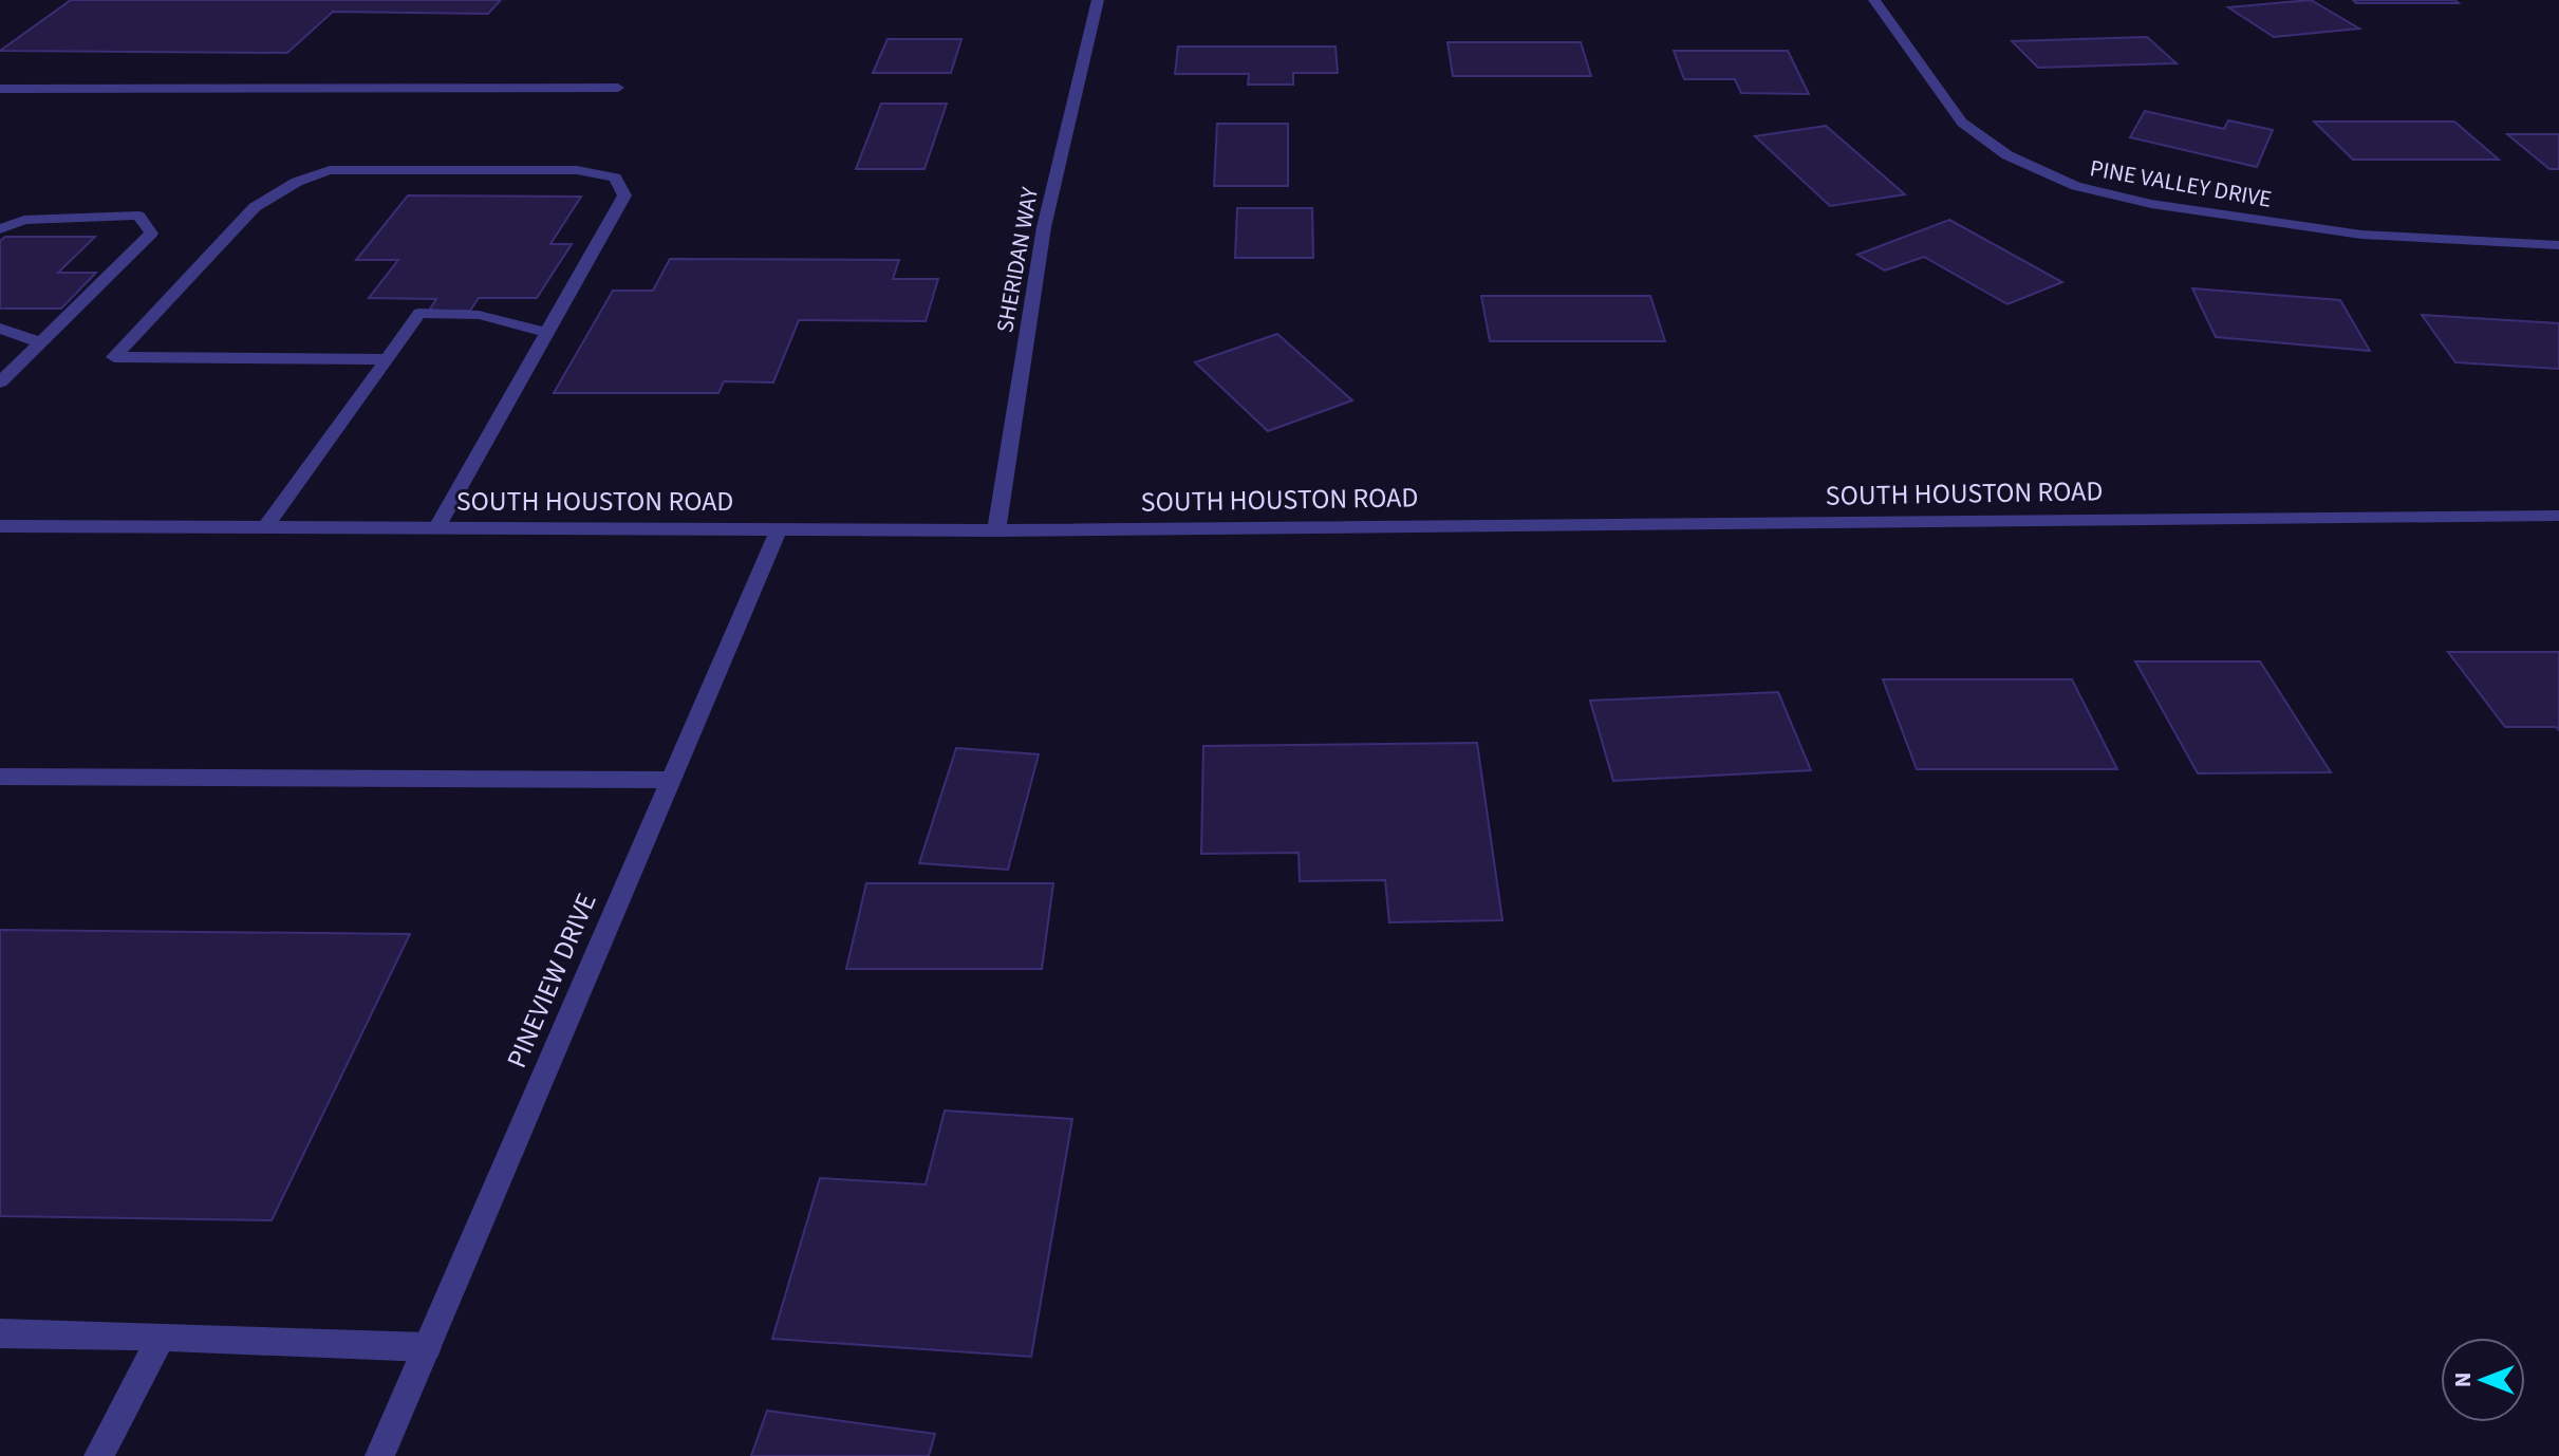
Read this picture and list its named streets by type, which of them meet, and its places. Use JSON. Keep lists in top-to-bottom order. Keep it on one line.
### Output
{"streets":{"street":["PINE VALLEY DRIVE","SHERIDAN WAY","SOUTH HOUSTON ROAD","PINEVIEW DRIVE"]},"crossings":[["SHERIDAN WAY","SOUTH HOUSTON ROAD"],["SOUTH HOUSTON ROAD","PINEVIEW DRIVE"]],"north":"left"}
